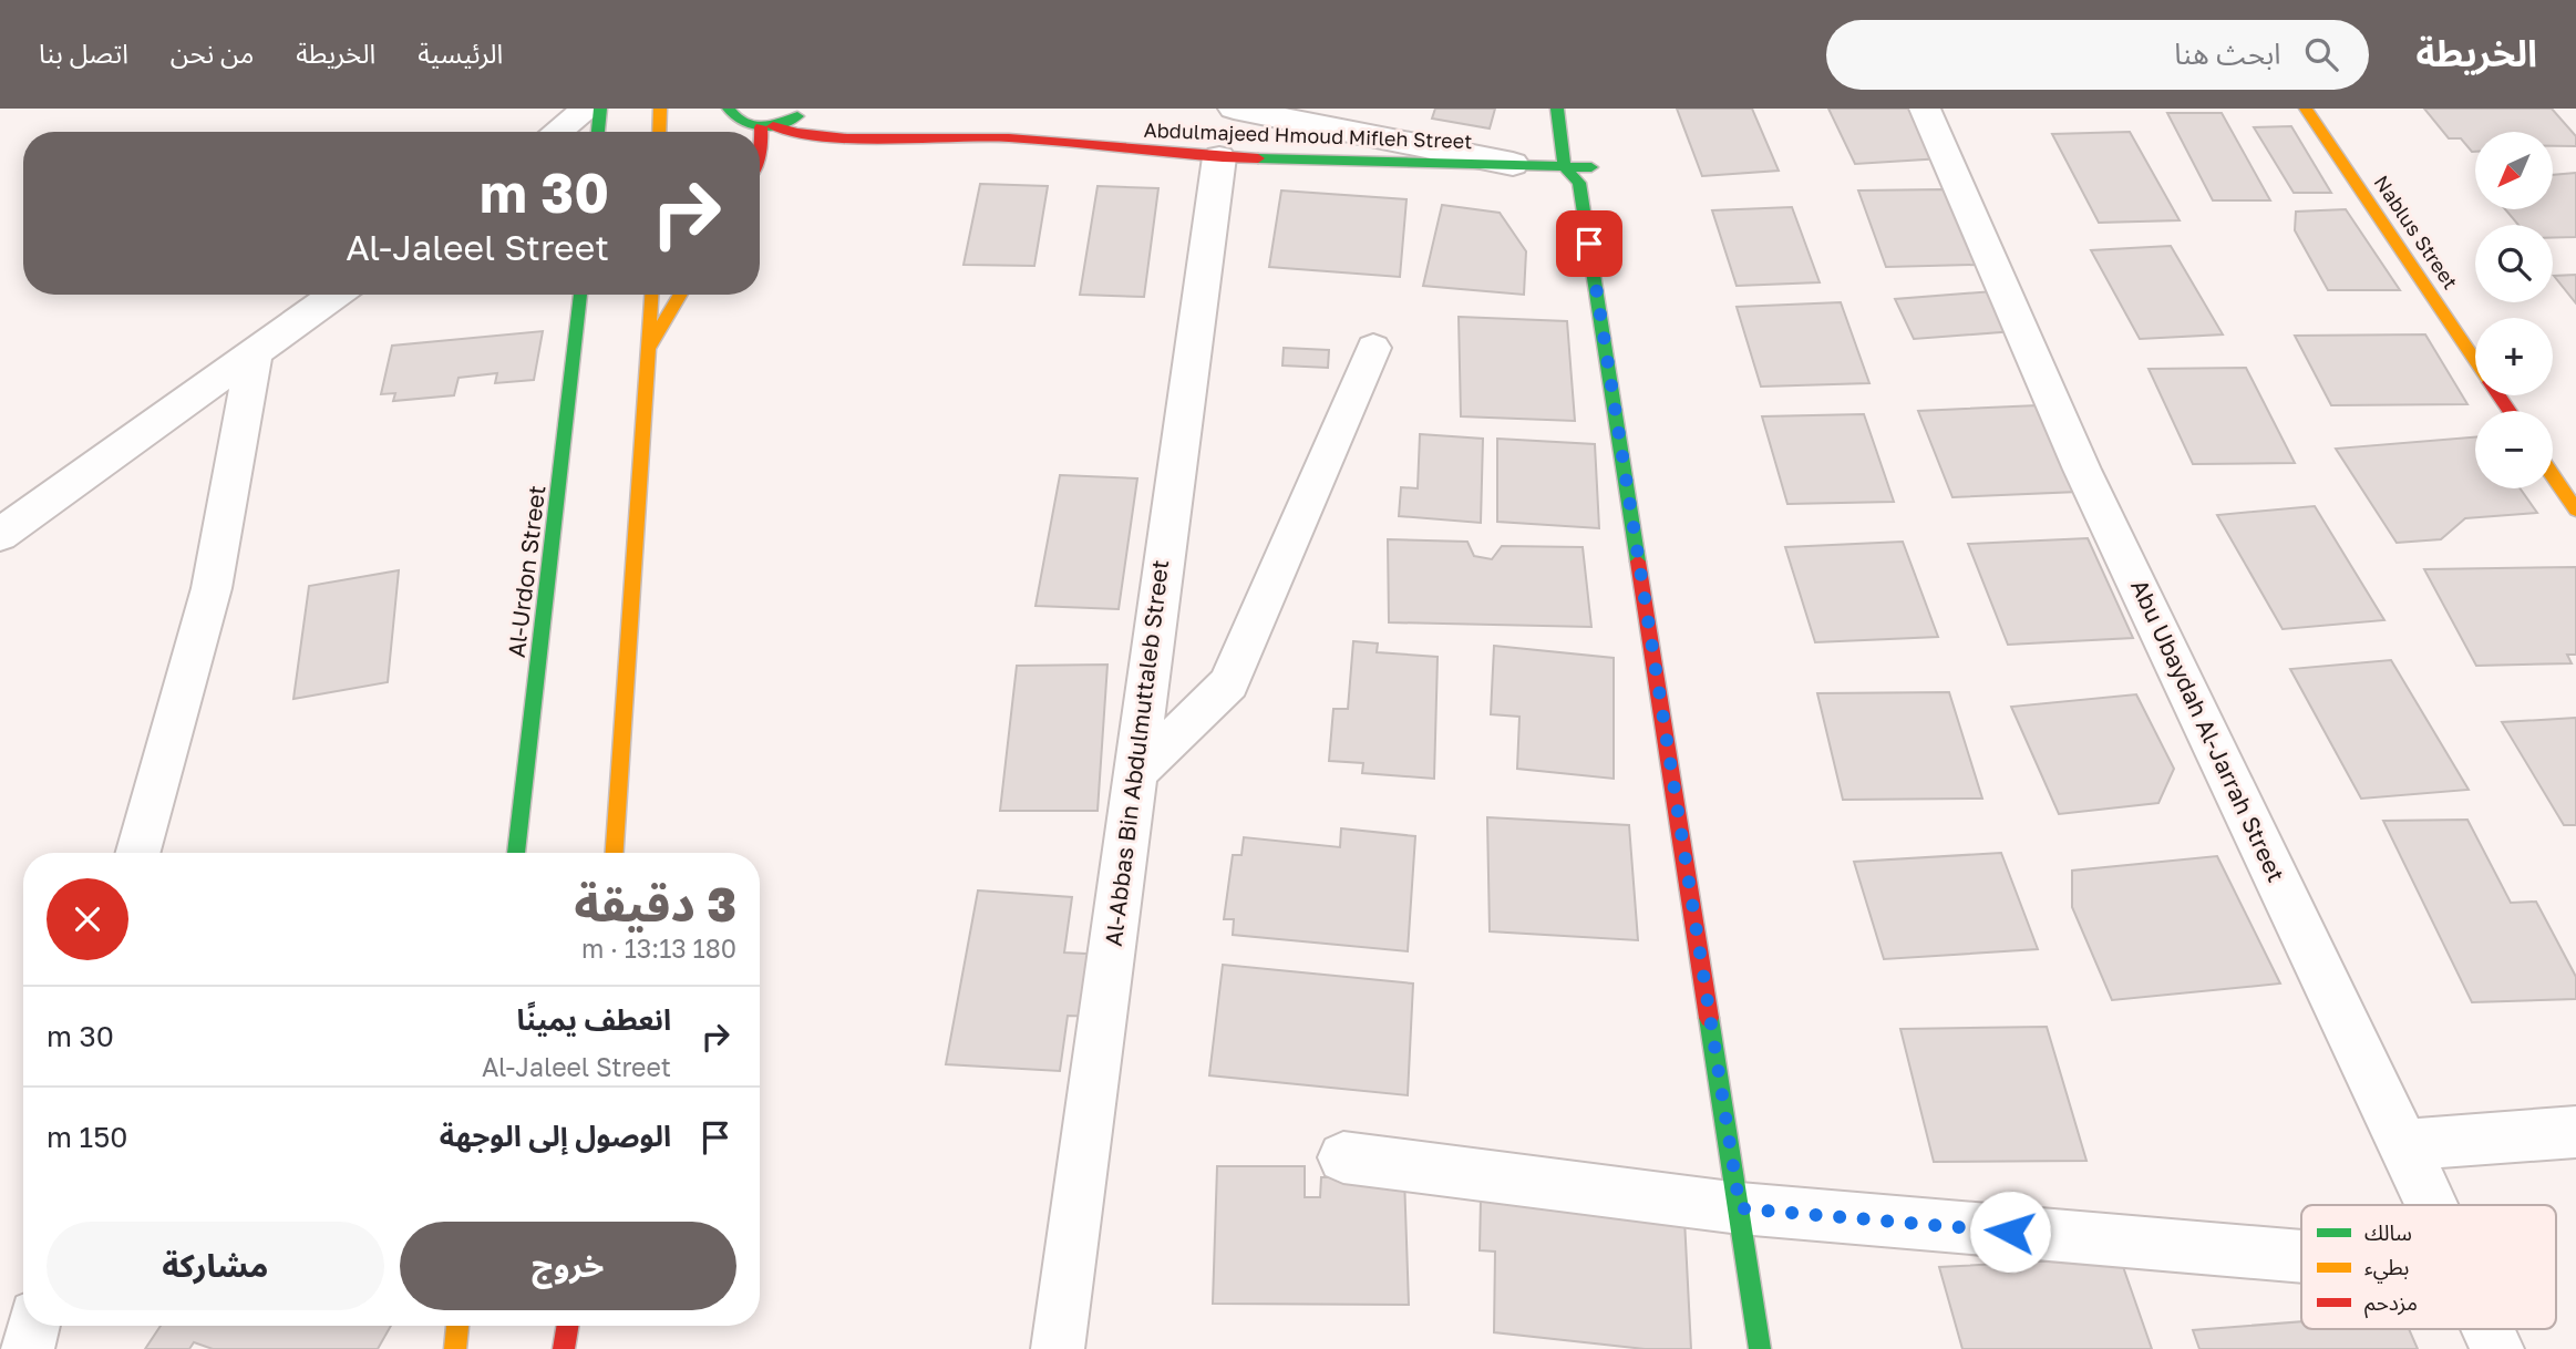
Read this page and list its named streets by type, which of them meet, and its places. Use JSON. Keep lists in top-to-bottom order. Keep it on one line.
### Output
{"streets":{"main road":["Abdulmajeed Hmoud Mifleh Street","Nablus Street","Al-Urdon Street"],"street":["Abu Ubaydah Al-Jarrah Street","Al-Abbas Bin Abdulmuttaleb Street"]},"crossings":[["Abdulmajeed Hmoud Mifleh Street","Al-Abbas Bin Abdulmuttaleb Street"]],"legend":["سالك","بطيء","مزدحم"],"north":"bottom left","page":{"header":"الخريطة","search":"ابحث هنا","nav":["الرئيسية","الخريطة","من نحن","اتصل بنا"],"map_buttons":["+","−"],"turn":["30 m","Al-Jaleel Street"],"heading":["3 دقيقة","180 m · 13:13"],"list":[{"name":"انعطف يمينًا","note":"Al-Jaleel Street","value":"30 m"},{"name":"الوصول إلى الوجهة","value":"150 m"}],"buttons":["خروج","مشاركة"]}}
